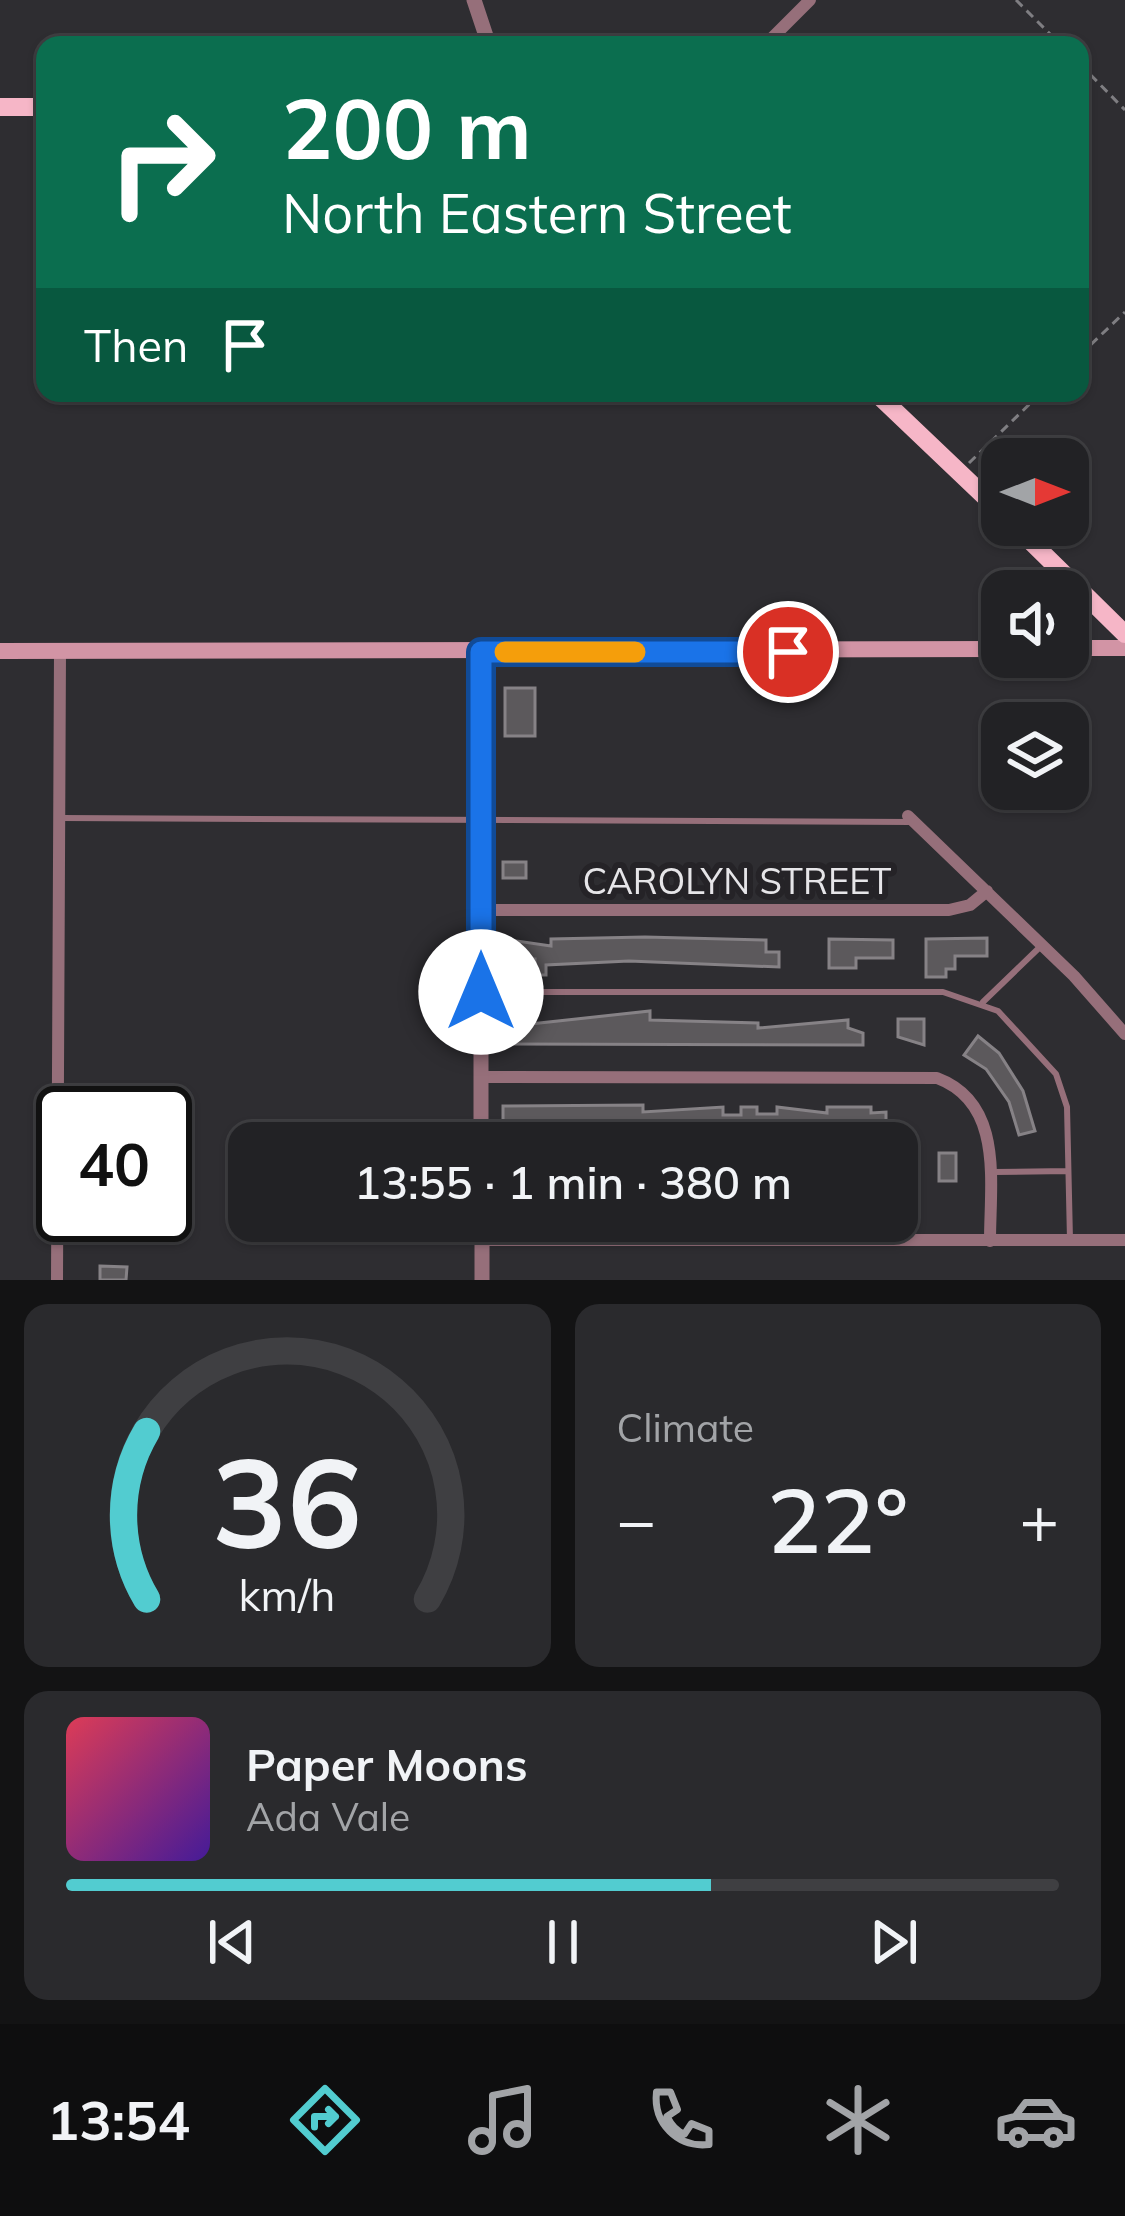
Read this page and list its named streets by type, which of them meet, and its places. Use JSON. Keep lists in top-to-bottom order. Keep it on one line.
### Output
{"streets":{"street":["CAROLYN STREET"]},"north":"right","page":{"turn":["200 m","North Eastern Street"],"then":"Then","limit":"40","trip":"13:55 · 1 min · 380 m","tile":"Climate","heat":["−","22°","+"],"song":["Paper Moons","Ada Vale"],"tabs":"13:54","gauge":["36","km/h"]}}
